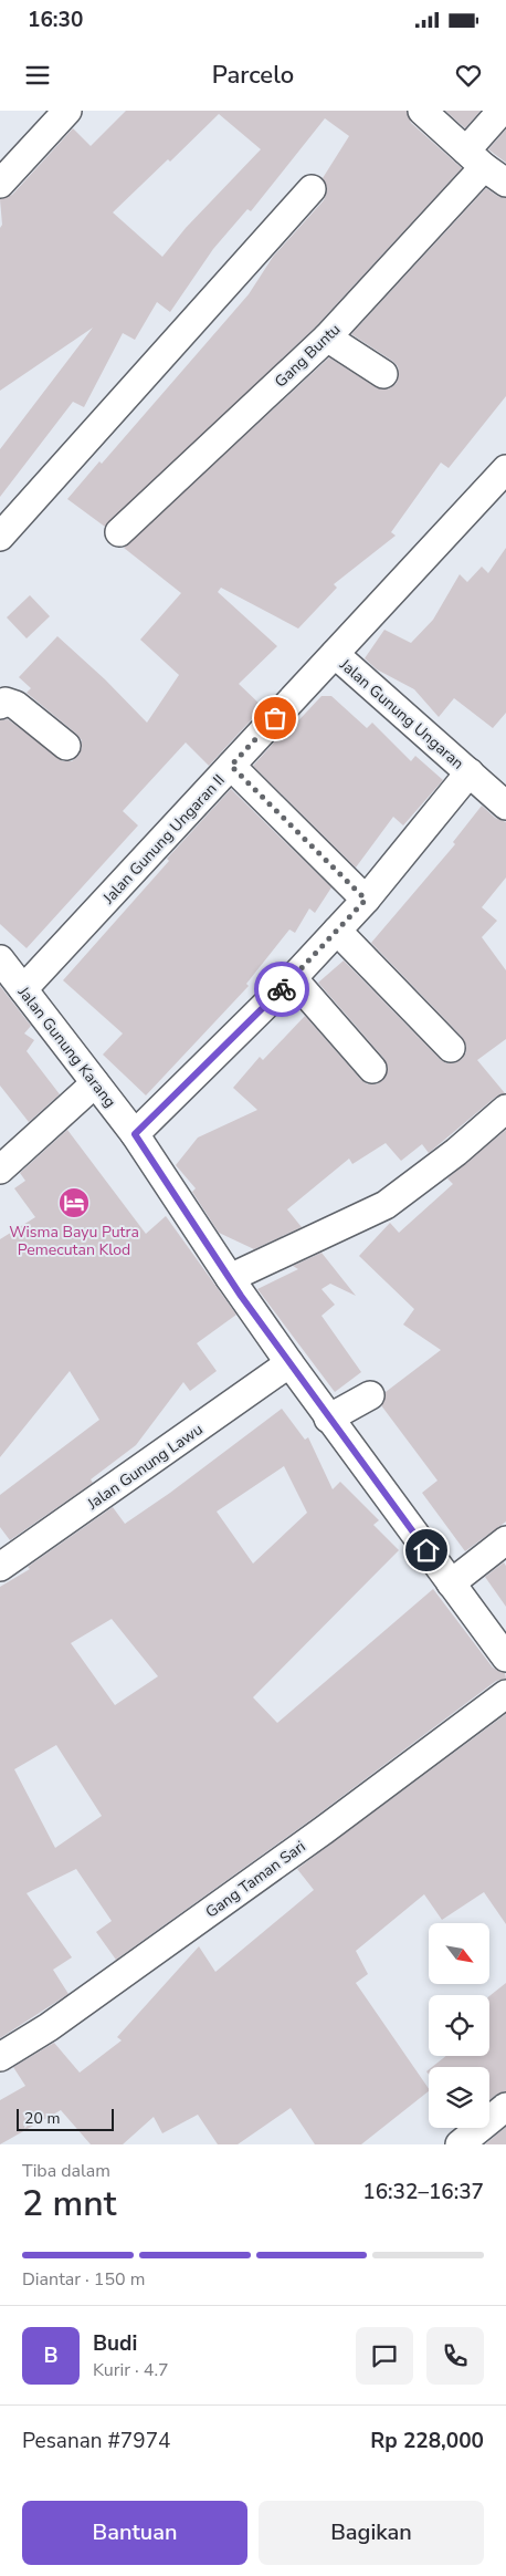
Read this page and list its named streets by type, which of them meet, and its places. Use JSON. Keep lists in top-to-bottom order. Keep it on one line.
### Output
{"streets":{"street":["Gang Buntu","Jalan Gunung Ungaran","Jalan Gunung Ungaran II","Jalan Gunung Karang","Jalan Gunung Lawu","Gang Taman Sari"]},"crossings":[["Jalan Gunung Ungaran","Jalan Gunung Ungaran II"],["Jalan Gunung Ungaran","Jalan Gunung Karang"],["Jalan Gunung Ungaran II","Jalan Gunung Karang"],["Jalan Gunung Karang","Jalan Gunung Lawu"]],"places":{"hotel":["Wisma Bayu Putra Pemecutan Klod"]},"scale_bar":"20 m","north":"bottom right","page":{"status":"16:30","header":"Parcelo","scale":"20 m","heading":["2 mnt","Tiba dalam","16:32–16:37"],"panel":["Budi","Kurir · 4.7","Pesanan #7974","Rp 228,000"],"bar":"Diantar · 150 m","round":"B","buttons":["Bantuan","Bagikan"]}}
